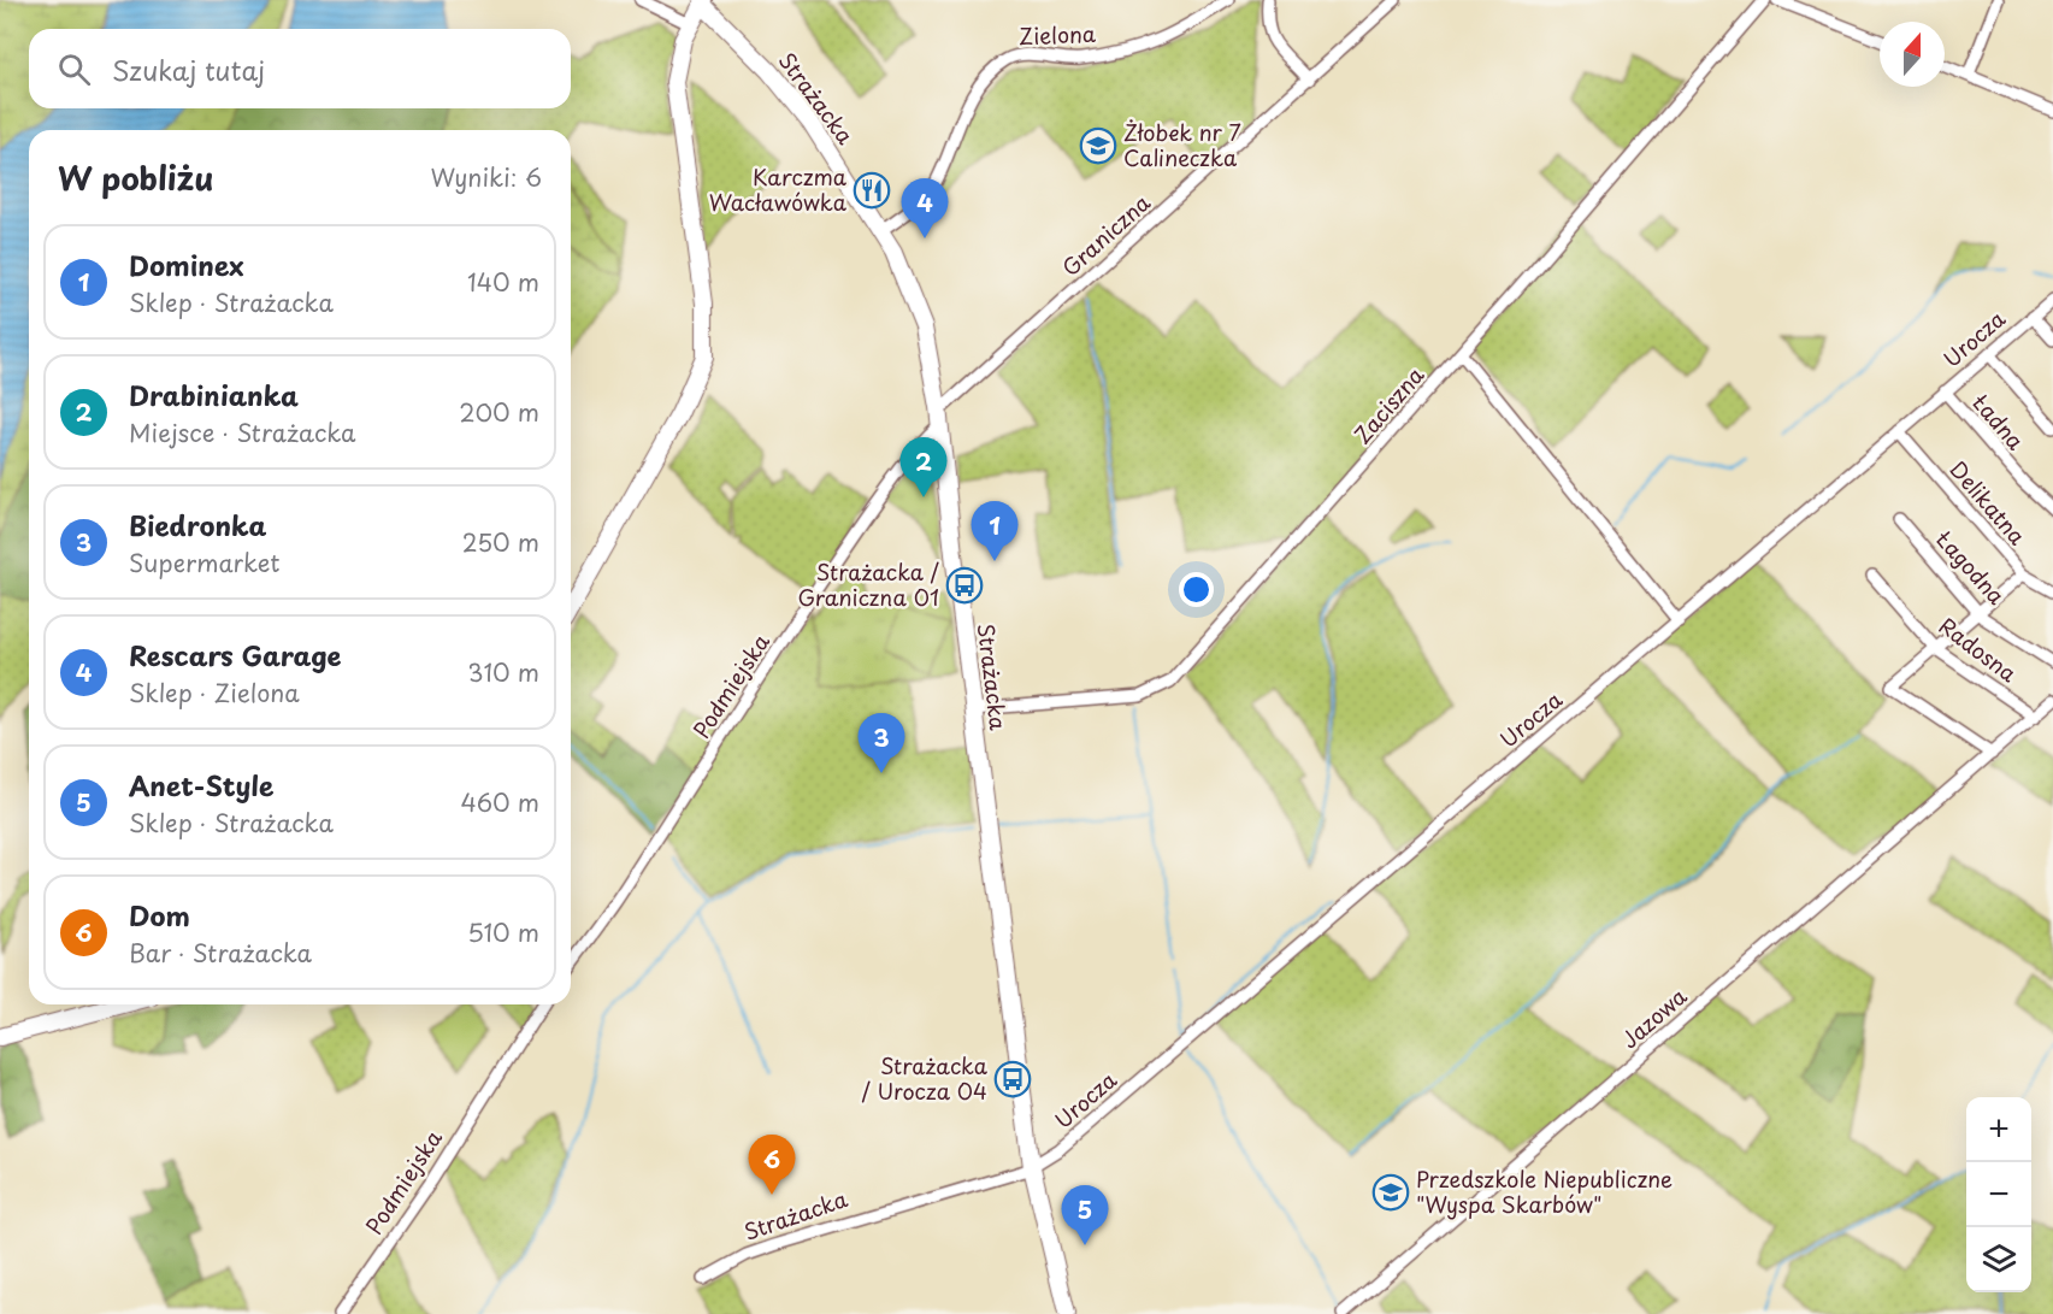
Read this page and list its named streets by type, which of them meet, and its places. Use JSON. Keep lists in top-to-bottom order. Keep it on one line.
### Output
{"streets":{"street":["Zielona","Strażacka","Graniczna","Urocza","Zaciszna","Ładna","Delikatna","Łagodna","Radosna","Podmiejska","Jazowa"]},"crossings":[["Zielona","Strażacka"],["Strażacka","Graniczna"],["Strażacka","Urocza"],["Strażacka","Zaciszna"],["Strażacka","Podmiejska"],["Graniczna","Podmiejska"],["Urocza","Ładna"],["Urocza","Delikatna"],["Radosna","Jazowa"]],"places":{"school or university":["Żłobek nr 7 Calineczka","Przedszkole Niepubliczne \"Wyspa Skarbów\""],"restaurant":["Karczma Wacławówka"],"bus stop":["Strażacka / Graniczna 01","Strażacka / Urocza 04"]},"north":"top","page":{"search":"Szukaj tutaj","heading":["W pobliżu","Wyniki: 6"],"pins":["4","2","1","3","6","5"],"list":[{"mark":"1","name":"Dominex","note":"Sklep · Strażacka","value":"140 m"},{"mark":"2","name":"Drabinianka","note":"Miejsce · Strażacka","value":"200 m"},{"mark":"3","name":"Biedronka","note":"Supermarket","value":"250 m"},{"mark":"4","name":"Rescars Garage","note":"Sklep · Zielona","value":"310 m"},{"mark":"5","name":"Anet-Style","note":"Sklep · Strażacka","value":"460 m"},{"mark":"6","name":"Dom","note":"Bar · Strażacka","value":"510 m"}],"map_buttons":["+","−"]}}
